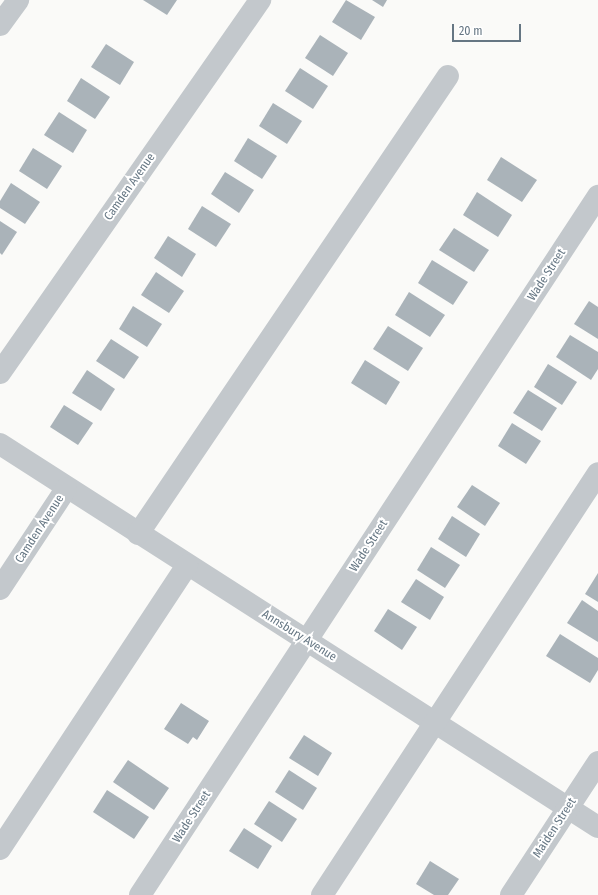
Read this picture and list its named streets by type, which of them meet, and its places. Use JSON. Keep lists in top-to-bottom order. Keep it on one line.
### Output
{"streets":{"street":["Camden Avenue","Wade Street","Annsbury Avenue","Maiden Street"]},"crossings":[["Camden Avenue","Annsbury Avenue"],["Wade Street","Annsbury Avenue"],["Annsbury Avenue","Maiden Street"]],"scale_bar":"20 m"}
